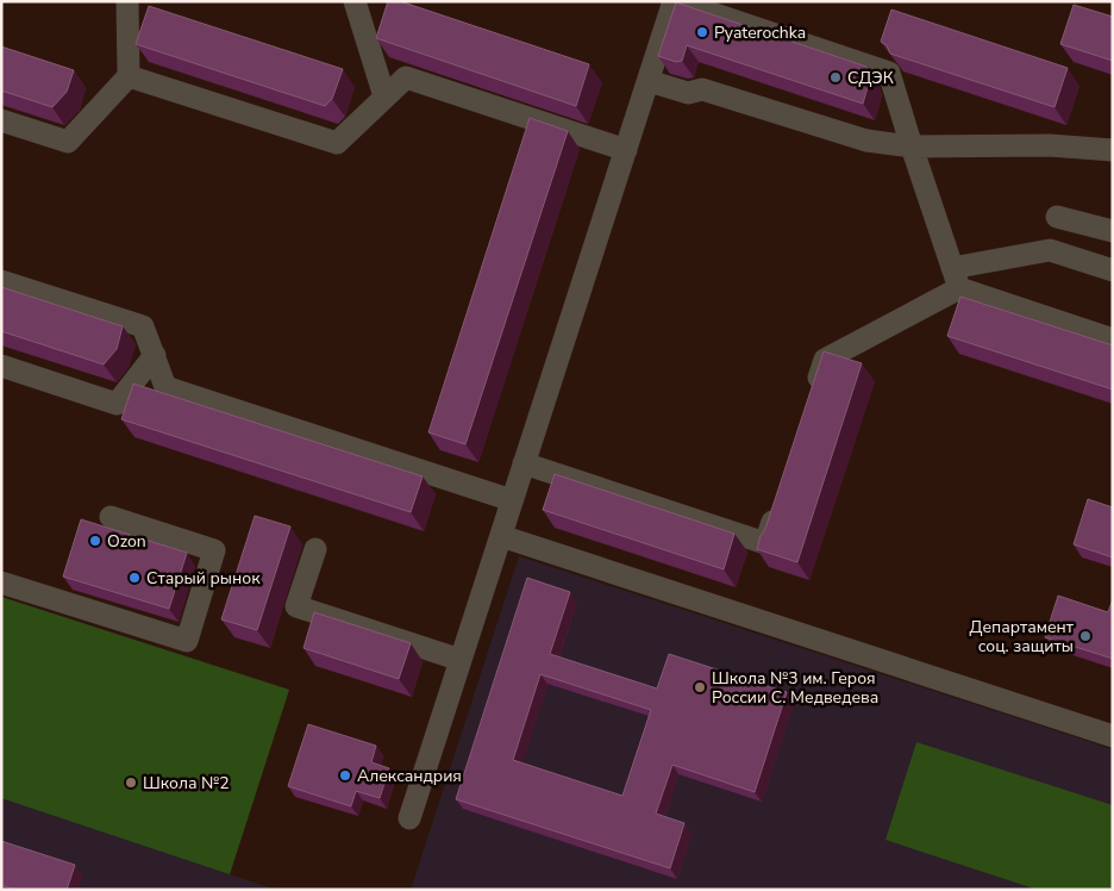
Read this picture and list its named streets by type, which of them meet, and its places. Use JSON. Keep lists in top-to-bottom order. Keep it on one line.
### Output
{"places":["Pyaterochka","СДЭК","Ozon","Старый рынок","Департамент соц. защиты","Школа №3 им. Героя России С. Медведева","Александрия","Школа №2"]}
